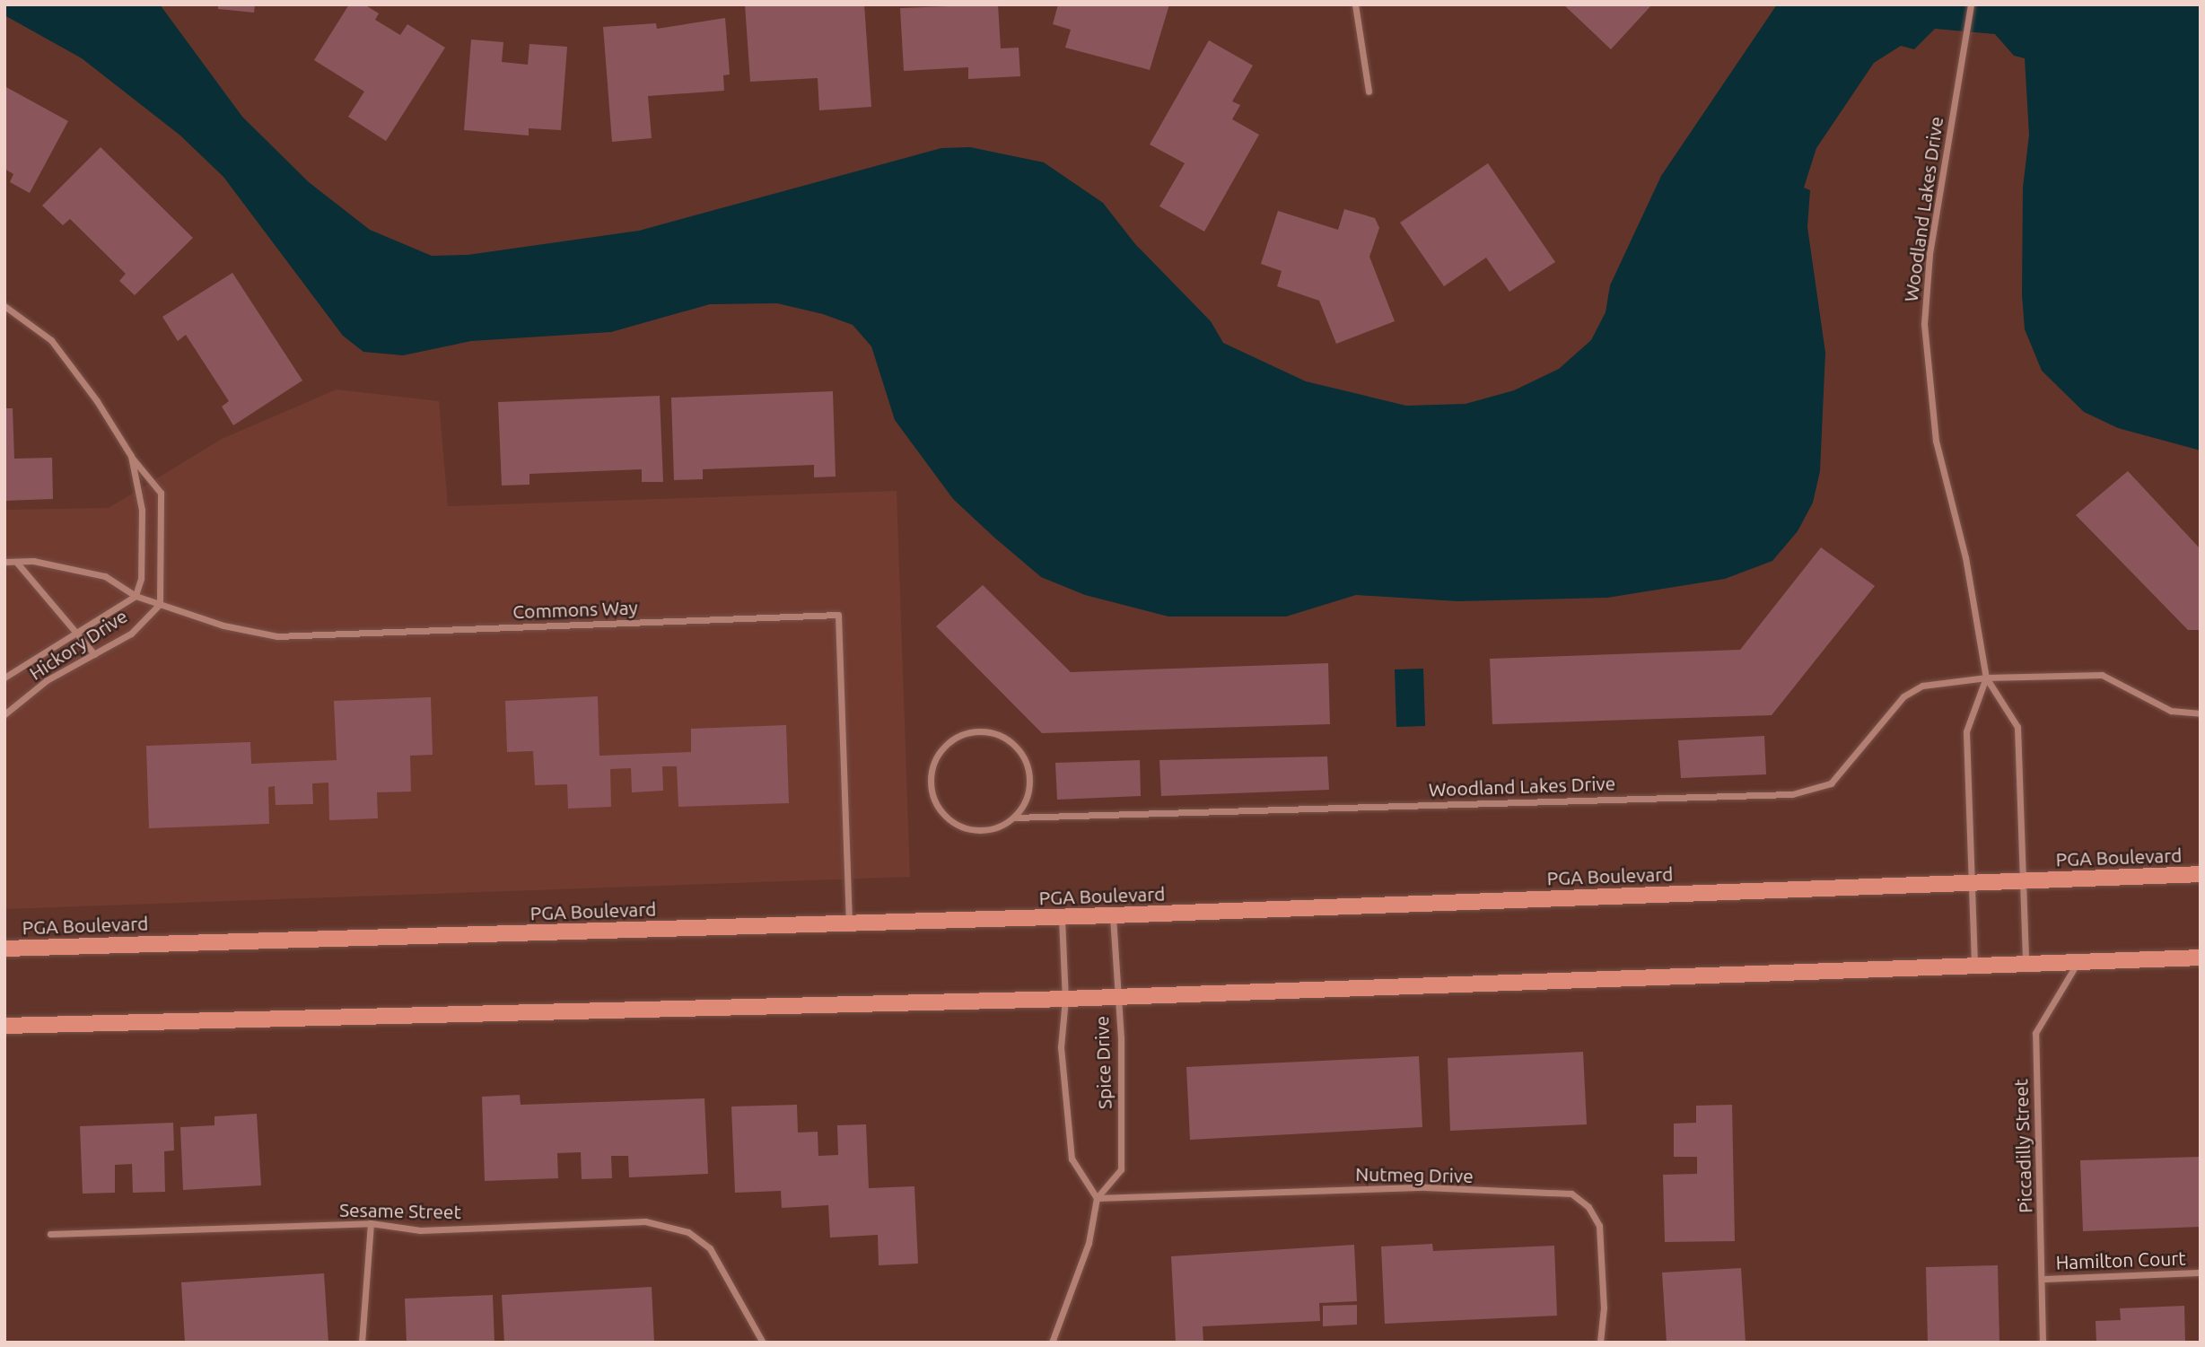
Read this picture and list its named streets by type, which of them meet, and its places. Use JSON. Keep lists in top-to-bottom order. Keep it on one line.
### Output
{"streets":{"main road":["PGA Boulevard"],"street":["Woodland Lakes Drive","Commons Way","Hickory Drive","Spice Drive","Piccadilly Street","Nutmeg Drive","Sesame Street","Hamilton Court"]},"crossings":[["Woodland Lakes Drive","PGA Boulevard"],["Commons Way","Hickory Drive"],["Commons Way","PGA Boulevard"],["PGA Boulevard","Spice Drive"],["Spice Drive","Nutmeg Drive"],["Piccadilly Street","Hamilton Court"]]}
